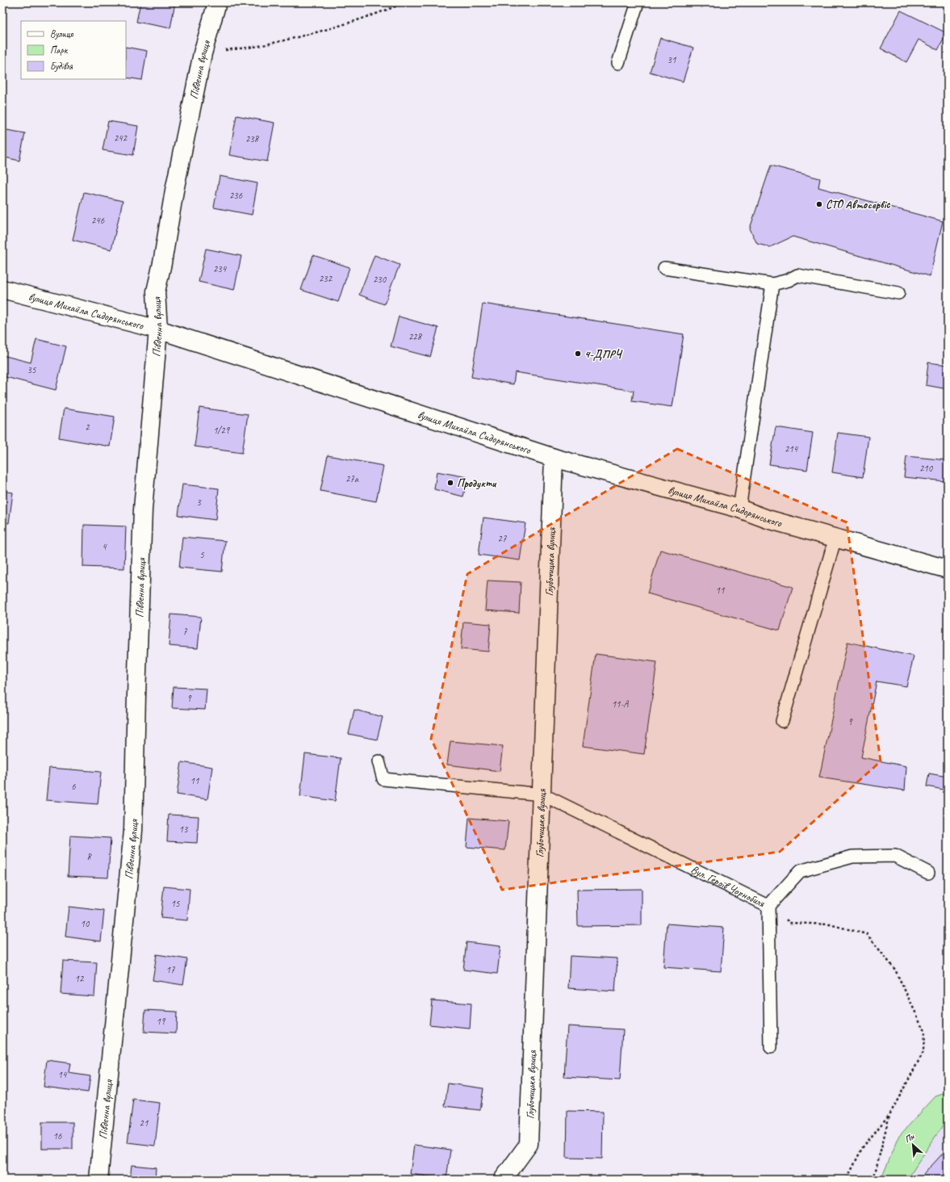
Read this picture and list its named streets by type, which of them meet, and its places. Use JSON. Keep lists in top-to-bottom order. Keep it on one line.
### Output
{"streets":{"street":["Південна вулиця","вулиця Михайла Сидорянського","Глубочицька вулиця"],"lane":["Вул. Героїв Чорнобиля"]},"crossings":[["Південна вулиця","вулиця Михайла Сидорянського"],["вулиця Михайла Сидорянського","Глубочицька вулиця"],["Глубочицька вулиця","Вул. Героїв Чорнобиля"]],"places":["СТО Автосервіс","4-ДПРЧ","Продукти"],"house_numbers":["31","242","238","236","246","234","232","230","228","35","2","1/29","214","210","27а","3","27","4","5","11","7","9","11-А","9","11","6","13","8","15","10","17","12","19","14","21","16"],"legend":["Вулиця","Парк","Будівля"],"north":"top left"}
